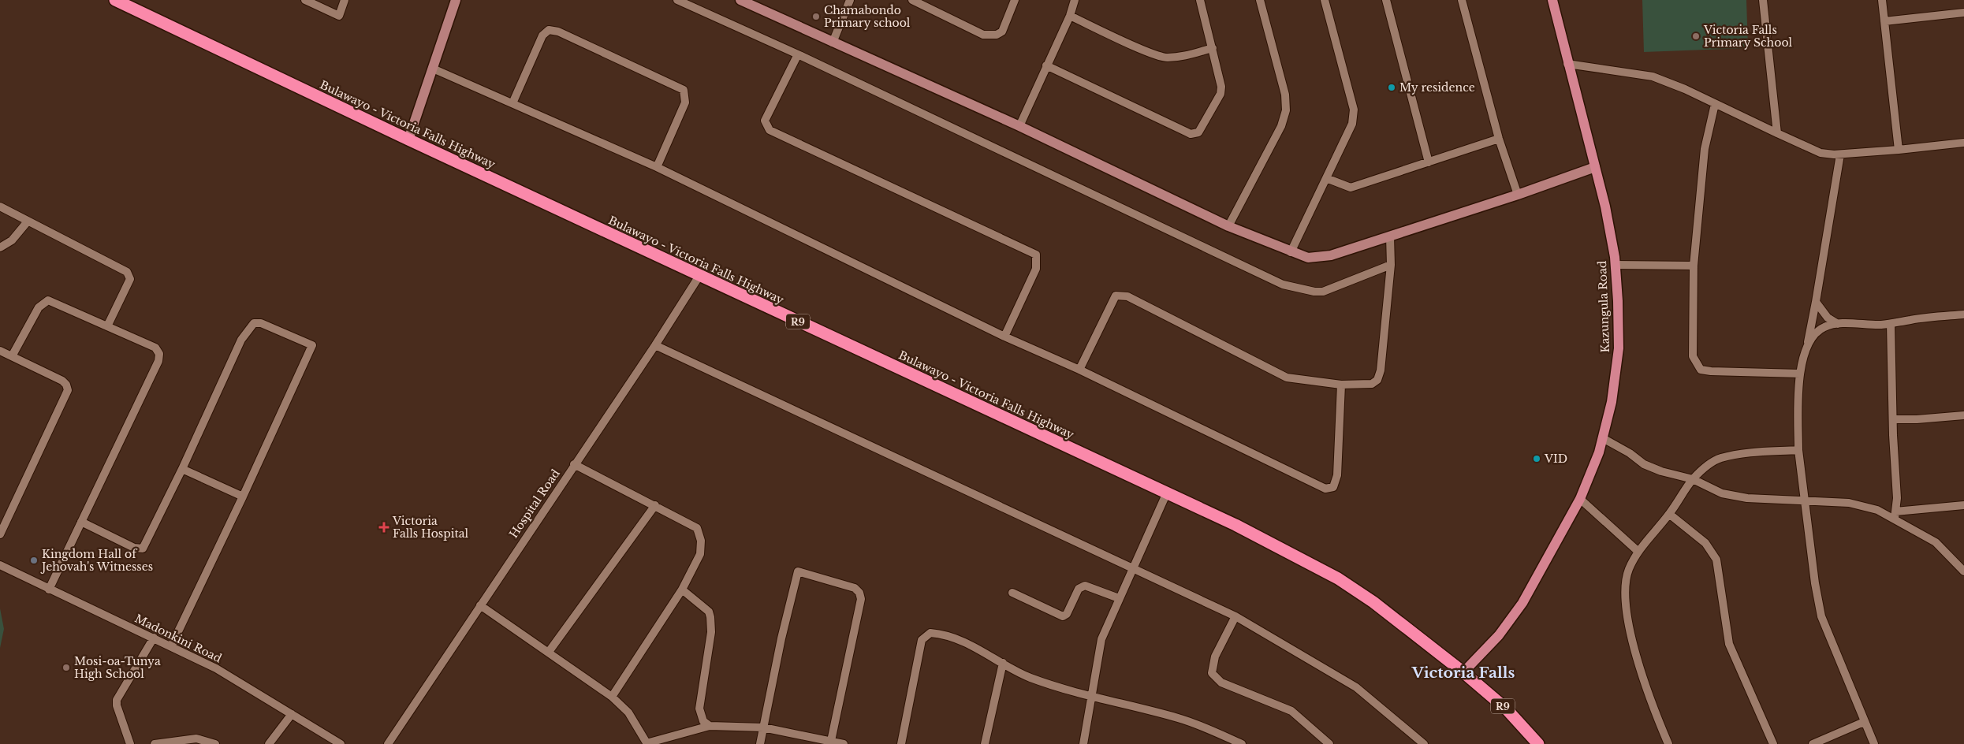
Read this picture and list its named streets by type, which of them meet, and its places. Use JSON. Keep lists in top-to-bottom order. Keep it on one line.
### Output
{"streets":{"highway":["Bulawayo - Victoria Falls Highway","R9"],"main road":["Kazungula Road"],"street":["Hospital Road","Madonkini Road"]},"crossings":[["Bulawayo - Victoria Falls Highway","Kazungula Road"],["Bulawayo - Victoria Falls Highway","R9"],["Bulawayo - Victoria Falls Highway","Hospital Road"],["Kazungula Road","R9"]],"districts":["Victoria Falls"],"places":{"other":["Chamabondo Primary school","Victoria Falls Primary School","My residence","VID","Kingdom Hall of Jehovah's Witnesses","Mosi-oa-Tunya High School"],"health":["Victoria Falls Hospital"]}}
